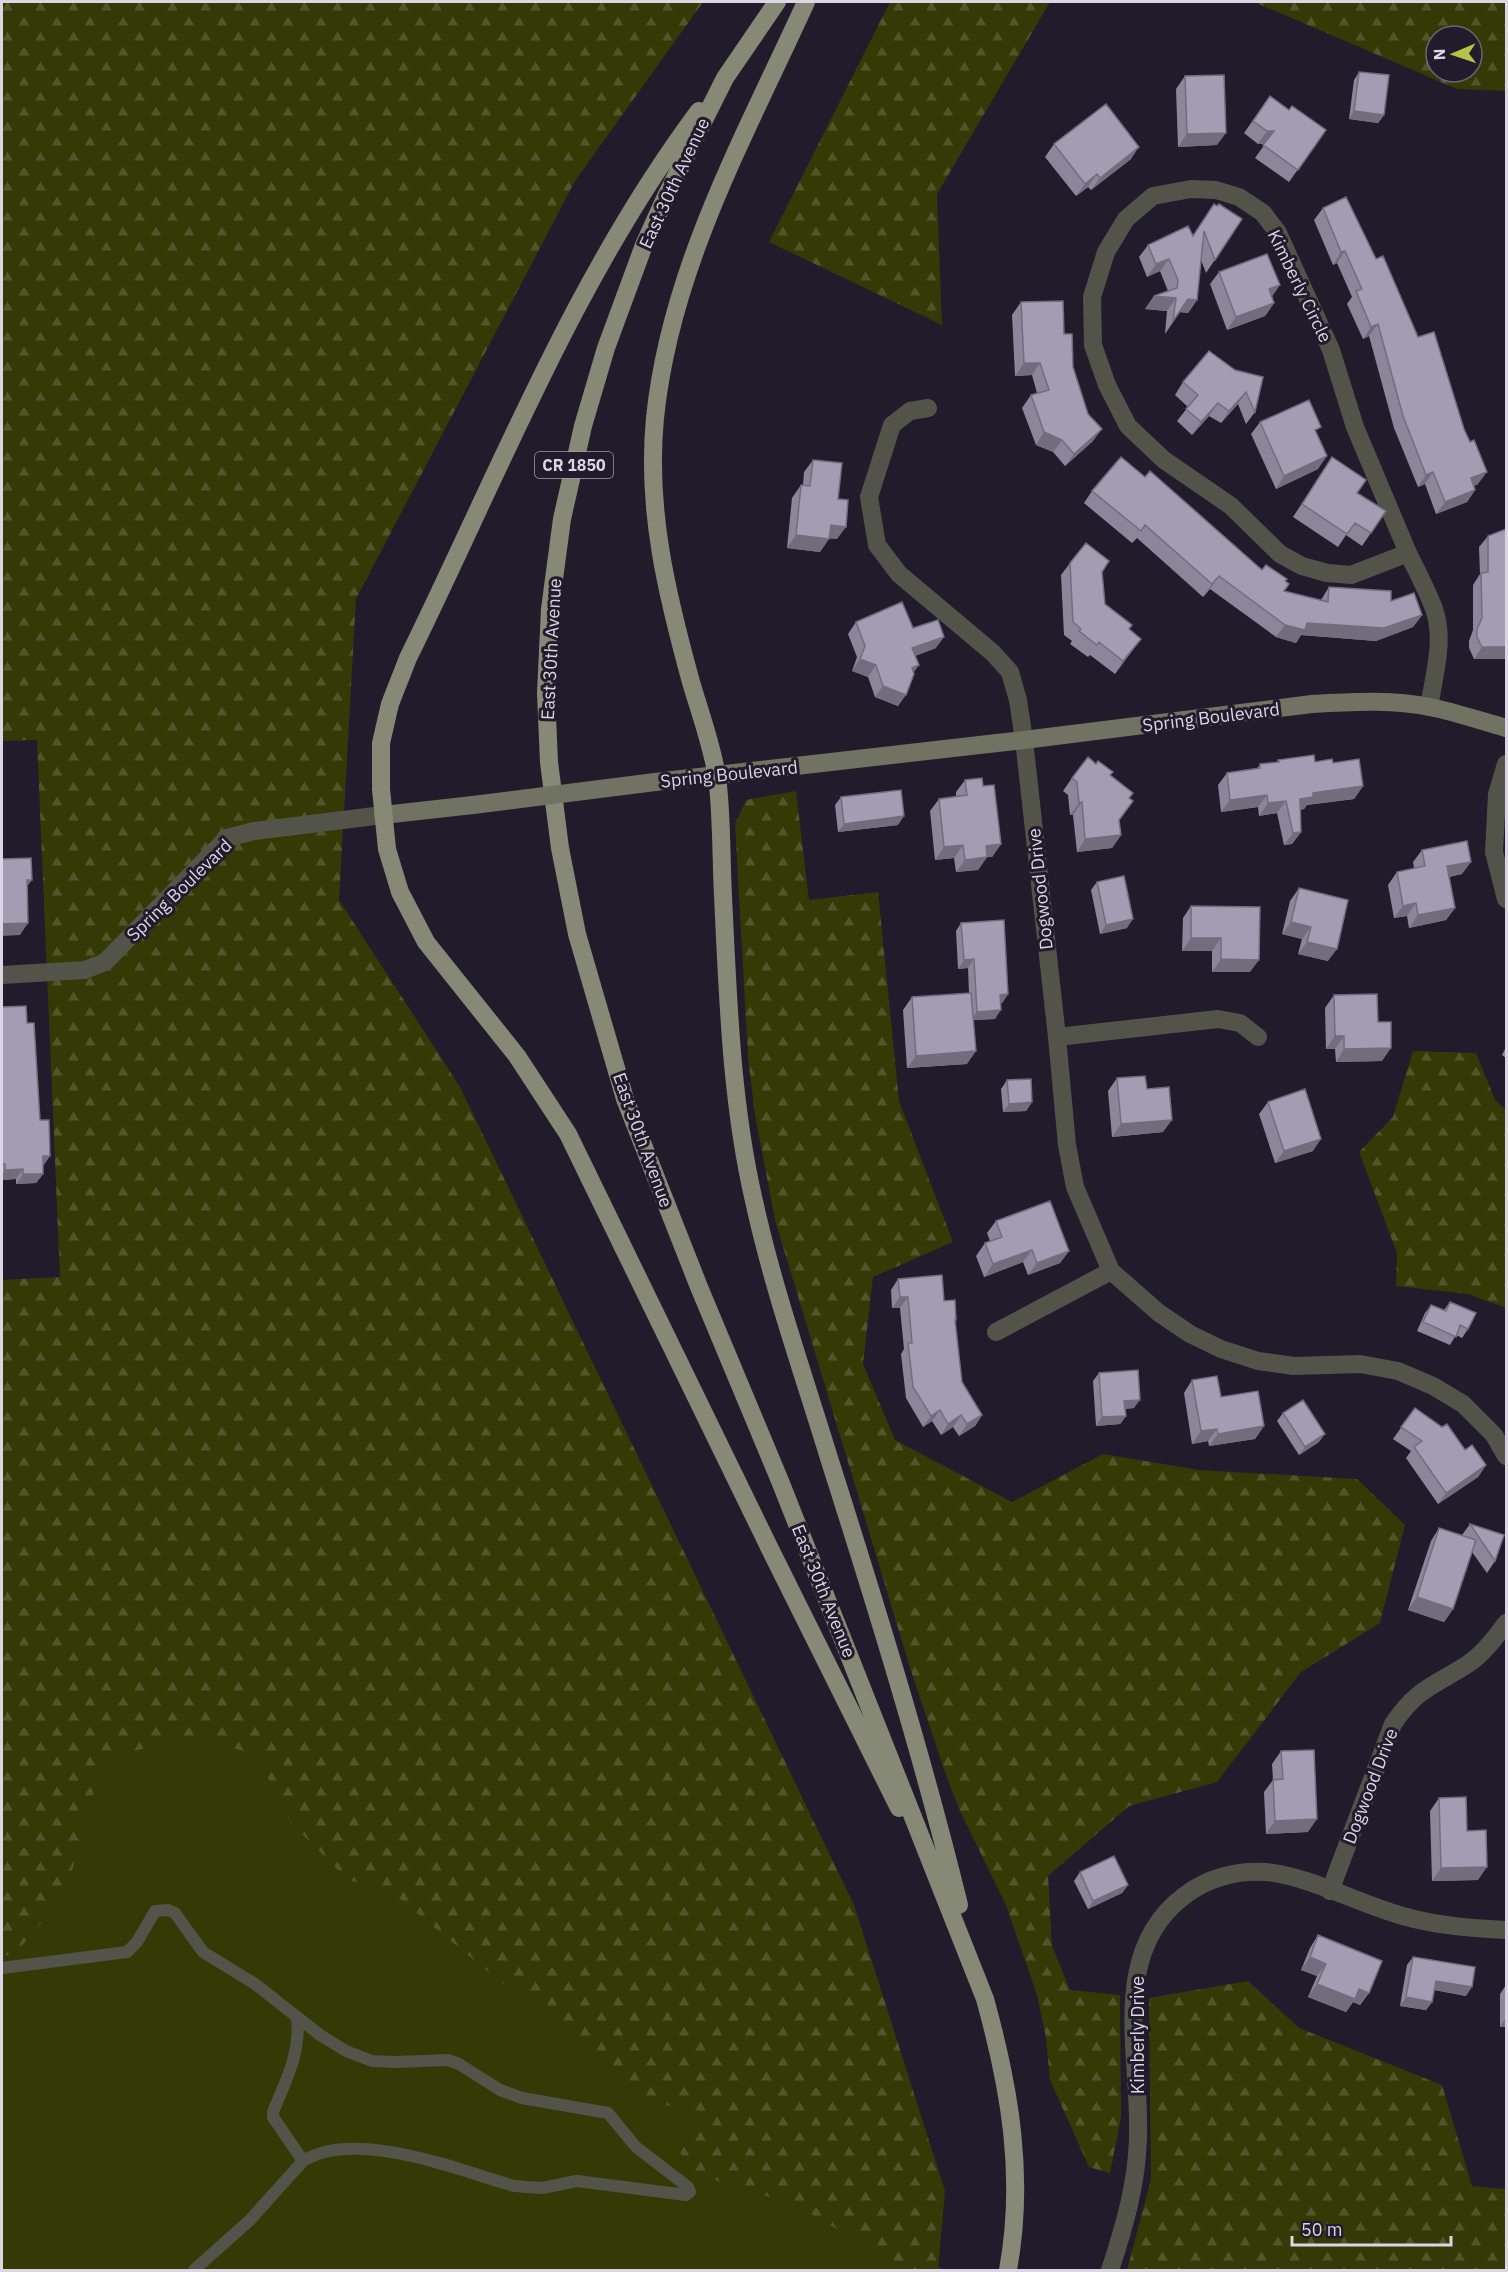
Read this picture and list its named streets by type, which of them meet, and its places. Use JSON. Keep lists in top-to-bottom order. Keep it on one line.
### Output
{"streets":{"main road":["East 30th Avenue","CR 1850"],"street":["Kimberly Circle","Spring Boulevard","Dogwood Drive","Kimberly Drive"]},"crossings":[["Kimberly Circle","Spring Boulevard"],["Spring Boulevard","Dogwood Drive"],["Dogwood Drive","Kimberly Drive"]],"scale_bar":"50 m","north":"left"}
